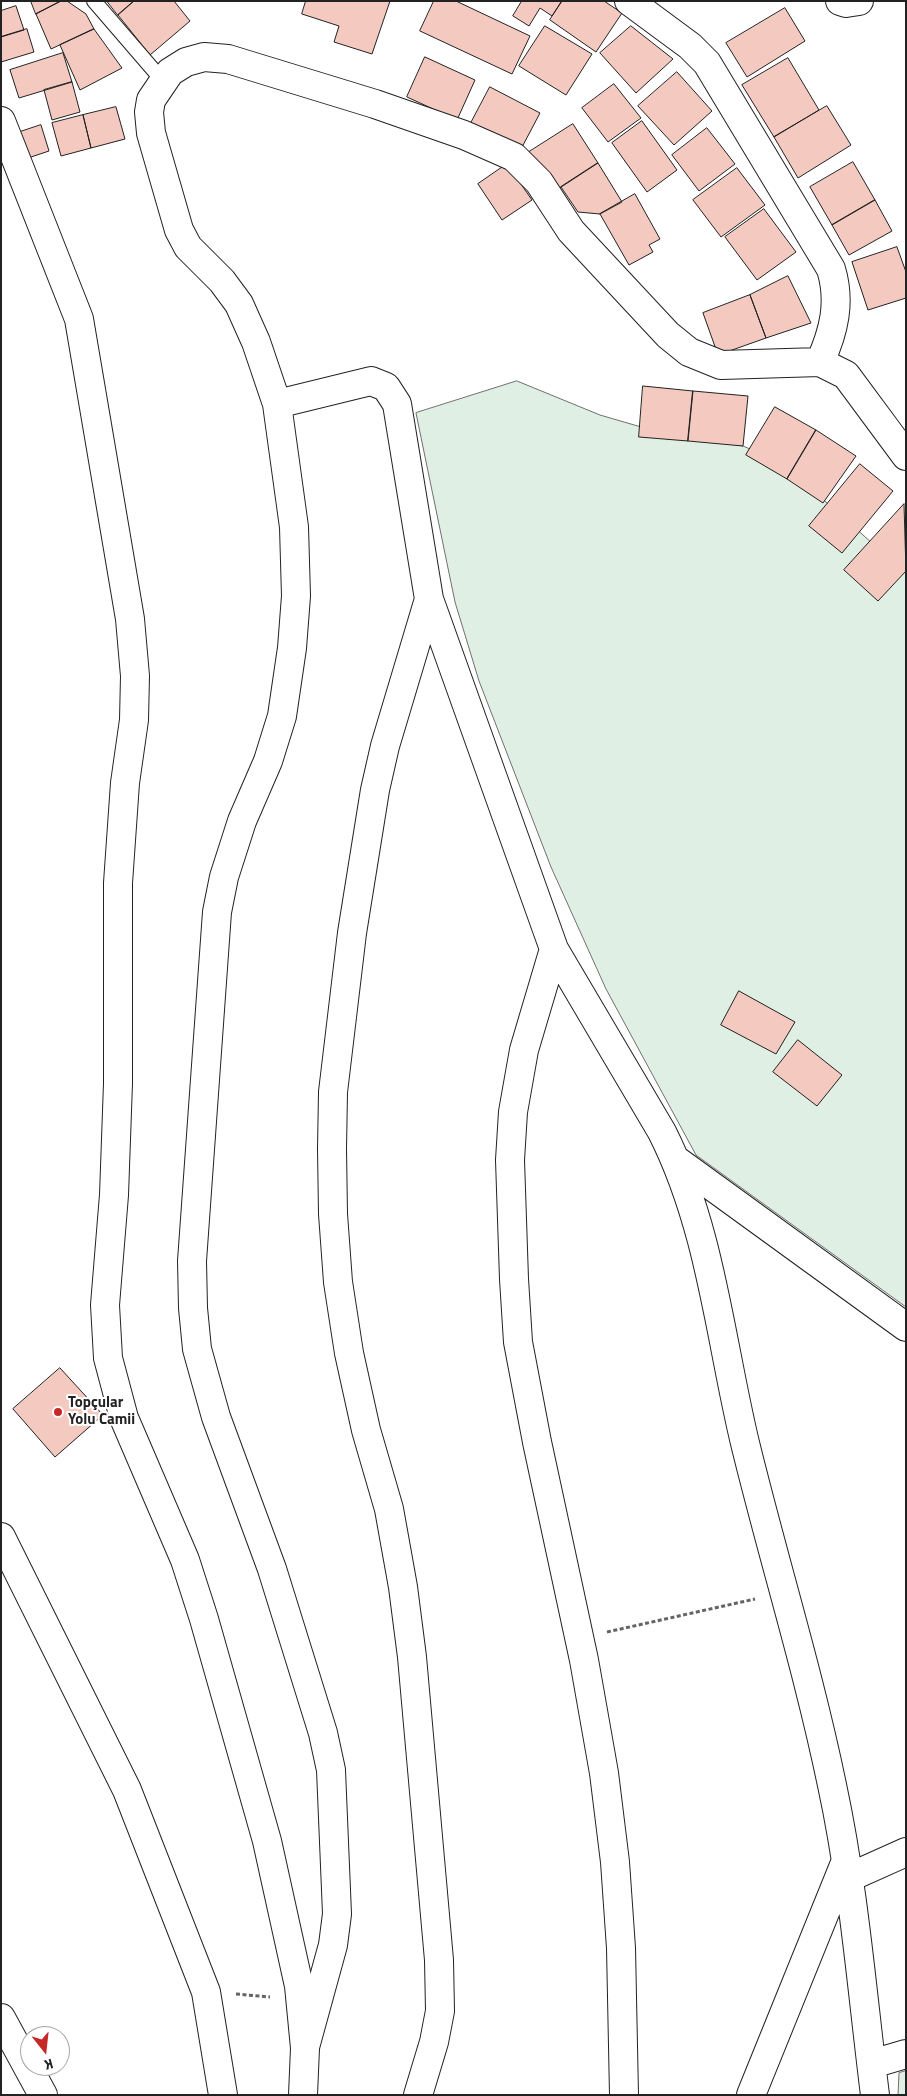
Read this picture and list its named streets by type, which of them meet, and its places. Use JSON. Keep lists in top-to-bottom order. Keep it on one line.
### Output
{"places":["Topçular Yolu Camii"],"north":"bottom"}
